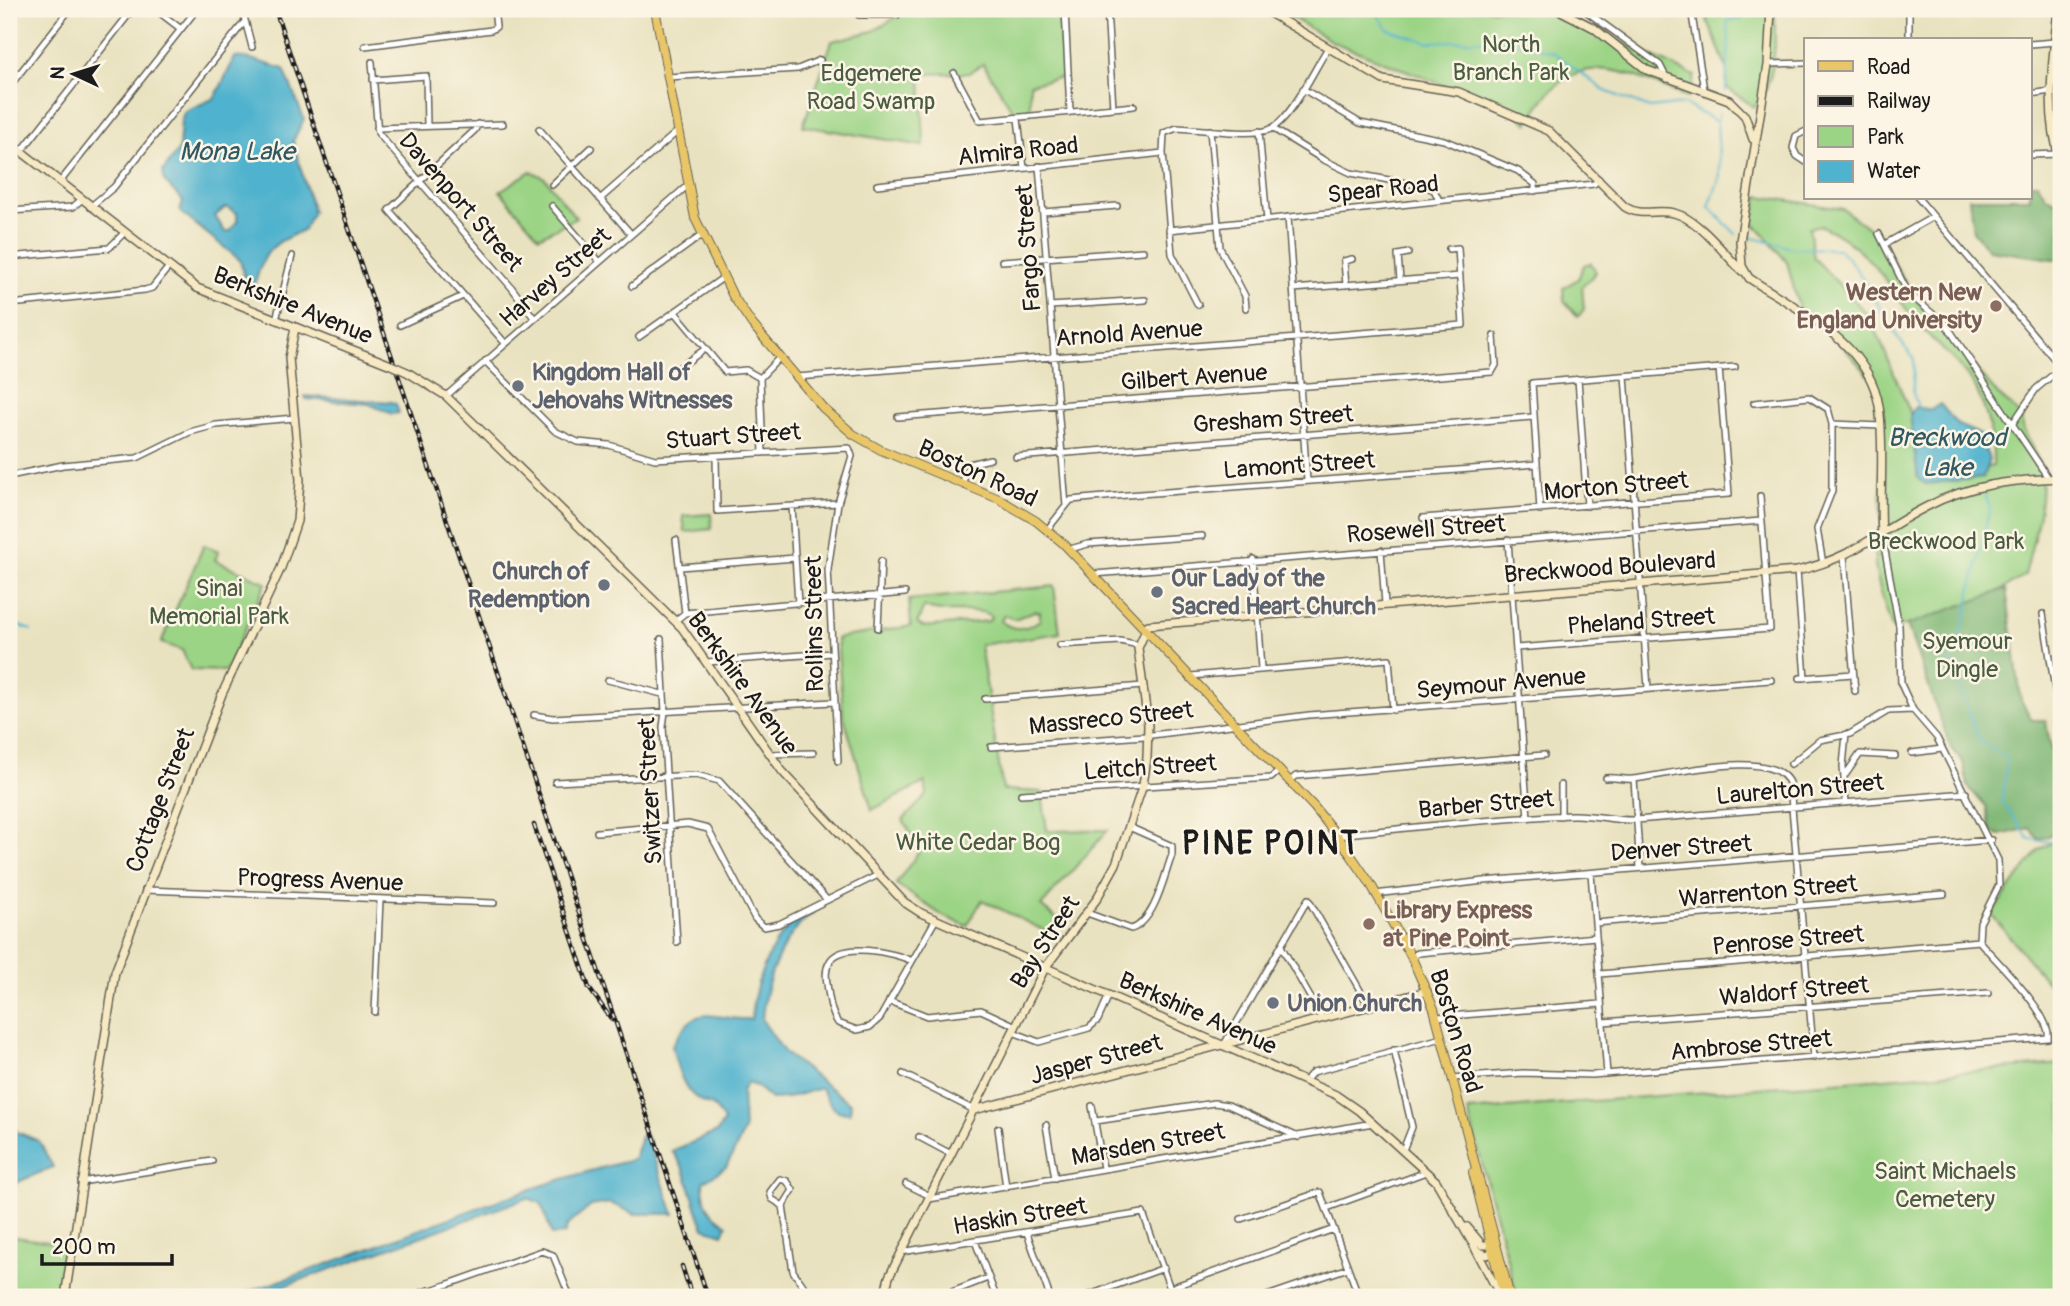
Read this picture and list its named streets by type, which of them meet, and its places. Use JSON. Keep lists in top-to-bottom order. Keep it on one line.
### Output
{"streets":{"main road":["Berkshire Avenue","Boston Road","Breckwood Boulevard","Cottage Street","Bay Street","Jasper Street"],"street":["Almira Road","Spear Road","Davenport Street","Fargo Street","Harvey Street","Arnold Avenue","Gilbert Avenue","Gresham Street","Stuart Street","Lamont Street","Morton Street","Rosewell Street","Pheland Street","Rollins Street","Seymour Avenue","Massreco Street","Leitch Street","Laurelton Street","Switzer Street","Barber Street","Denver Street","Progress Avenue","Warrenton Street","Penrose Street","Waldorf Street","Ambrose Street","Marsden Street","Haskin Street"]},"crossings":[["Almira Road","Fargo Street"],["Davenport Street","Harvey Street"],["Fargo Street","Arnold Avenue"],["Fargo Street","Gilbert Avenue"],["Fargo Street","Gresham Street"],["Fargo Street","Lamont Street"],["Harvey Street","Berkshire Avenue"],["Harvey Street","Stuart Street"],["Harvey Street","Boston Road"],["Berkshire Avenue","Boston Road"],["Berkshire Avenue","Cottage Street"],["Berkshire Avenue","Bay Street"],["Berkshire Avenue","Jasper Street"],["Berkshire Avenue","Marsden Street"],["Arnold Avenue","Boston Road"],["Stuart Street","Rollins Street"],["Boston Road","Rosewell Street"],["Boston Road","Breckwood Boulevard"],["Boston Road","Seymour Avenue"],["Boston Road","Massreco Street"],["Boston Road","Leitch Street"],["Boston Road","Barber Street"],["Boston Road","Denver Street"],["Boston Road","Bay Street"],["Boston Road","Ambrose Street"],["Boston Road","Jasper Street"],["Breckwood Boulevard","Pheland Street"],["Breckwood Boulevard","Bay Street"],["Seymour Avenue","Massreco Street"],["Massreco Street","Bay Street"],["Leitch Street","Bay Street"],["Laurelton Street","Barber Street"],["Cottage Street","Progress Avenue"],["Penrose Street","Ambrose Street"],["Bay Street","Jasper Street"],["Bay Street","Marsden Street"],["Bay Street","Haskin Street"]],"districts":["PINE POINT"],"water":["Mona Lake","Breckwood Lake"],"parks":["North Branch Park","Edgemere Road Swamp","Breckwood Park","Sinai Memorial Park","Syemour Dingle","White Cedar Bog","Saint Michaels Cemetery"],"places":["Western New England University","Kingdom Hall of Jehovahs Witnesses","Church of Redemption","Our Lady of the Sacred Heart Church","Library Express at Pine Point","Union Church"],"legend":["Road","Railway","Park","Water"],"scale_bar":"200 m","north":"left"}
